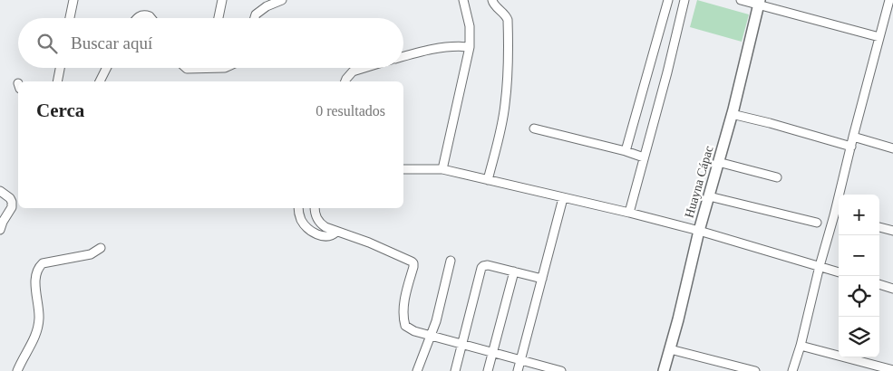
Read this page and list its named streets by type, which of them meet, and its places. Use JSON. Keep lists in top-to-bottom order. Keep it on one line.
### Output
{"streets":{"street":["Huayna Cápac"]},"page":{"search":"Buscar aquí","heading":["Cerca","0 resultados"],"map_buttons":["+","−"]}}
